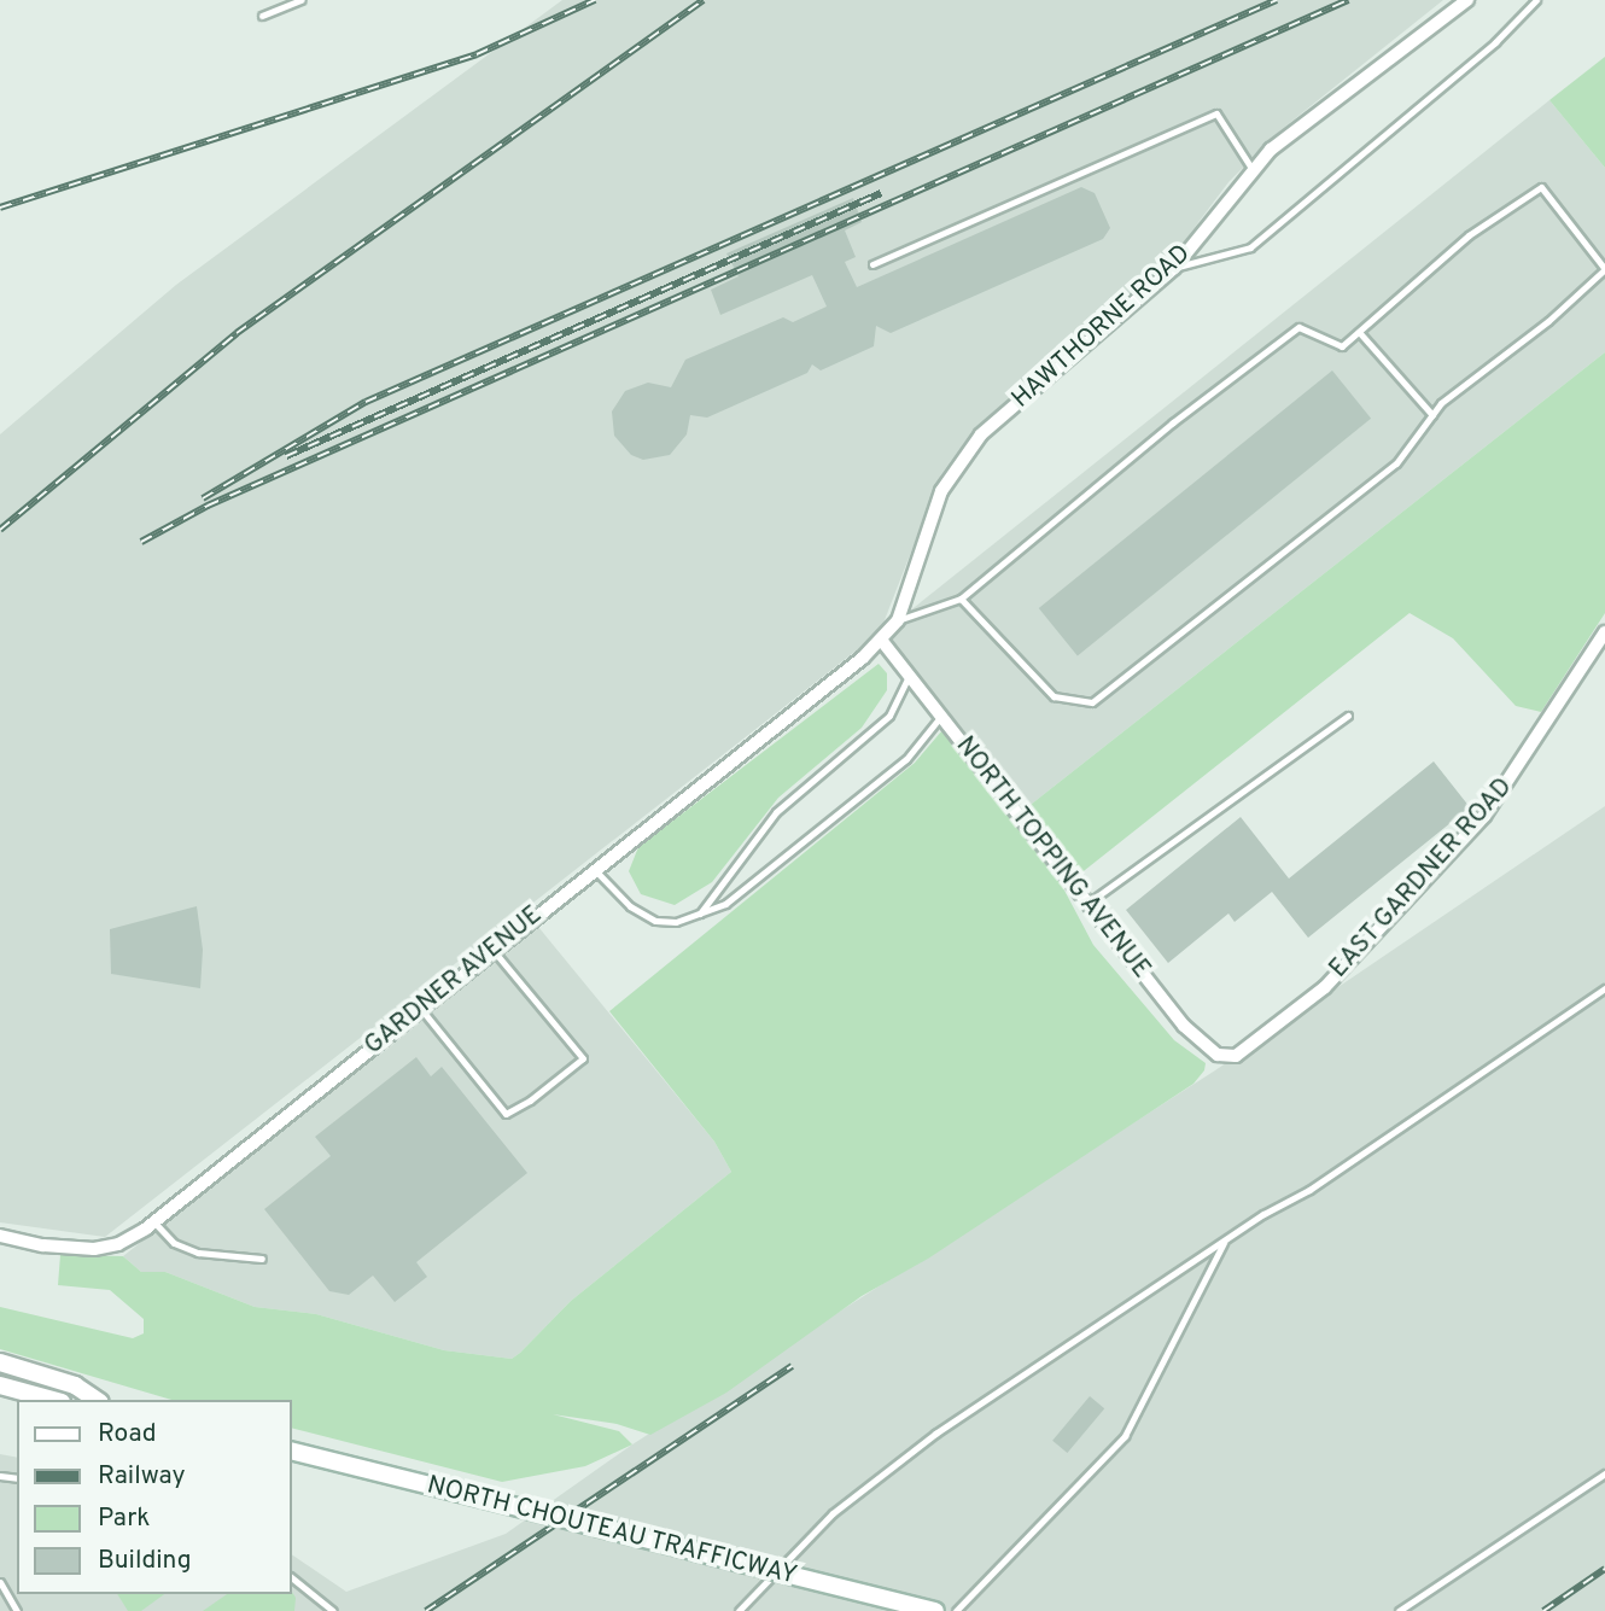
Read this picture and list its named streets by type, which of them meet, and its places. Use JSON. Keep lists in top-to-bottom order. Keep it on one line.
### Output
{"streets":{"main road":["NORTH CHOUTEAU TRAFFICWAY"],"street":["HAWTHORNE ROAD","NORTH TOPPING AVENUE","EAST GARDNER ROAD","GARDNER AVENUE"]},"crossings":[["HAWTHORNE ROAD","NORTH TOPPING AVENUE"],["HAWTHORNE ROAD","GARDNER AVENUE"],["NORTH TOPPING AVENUE","EAST GARDNER ROAD"],["NORTH TOPPING AVENUE","GARDNER AVENUE"]],"legend":["Road","Railway","Park","Building"]}
